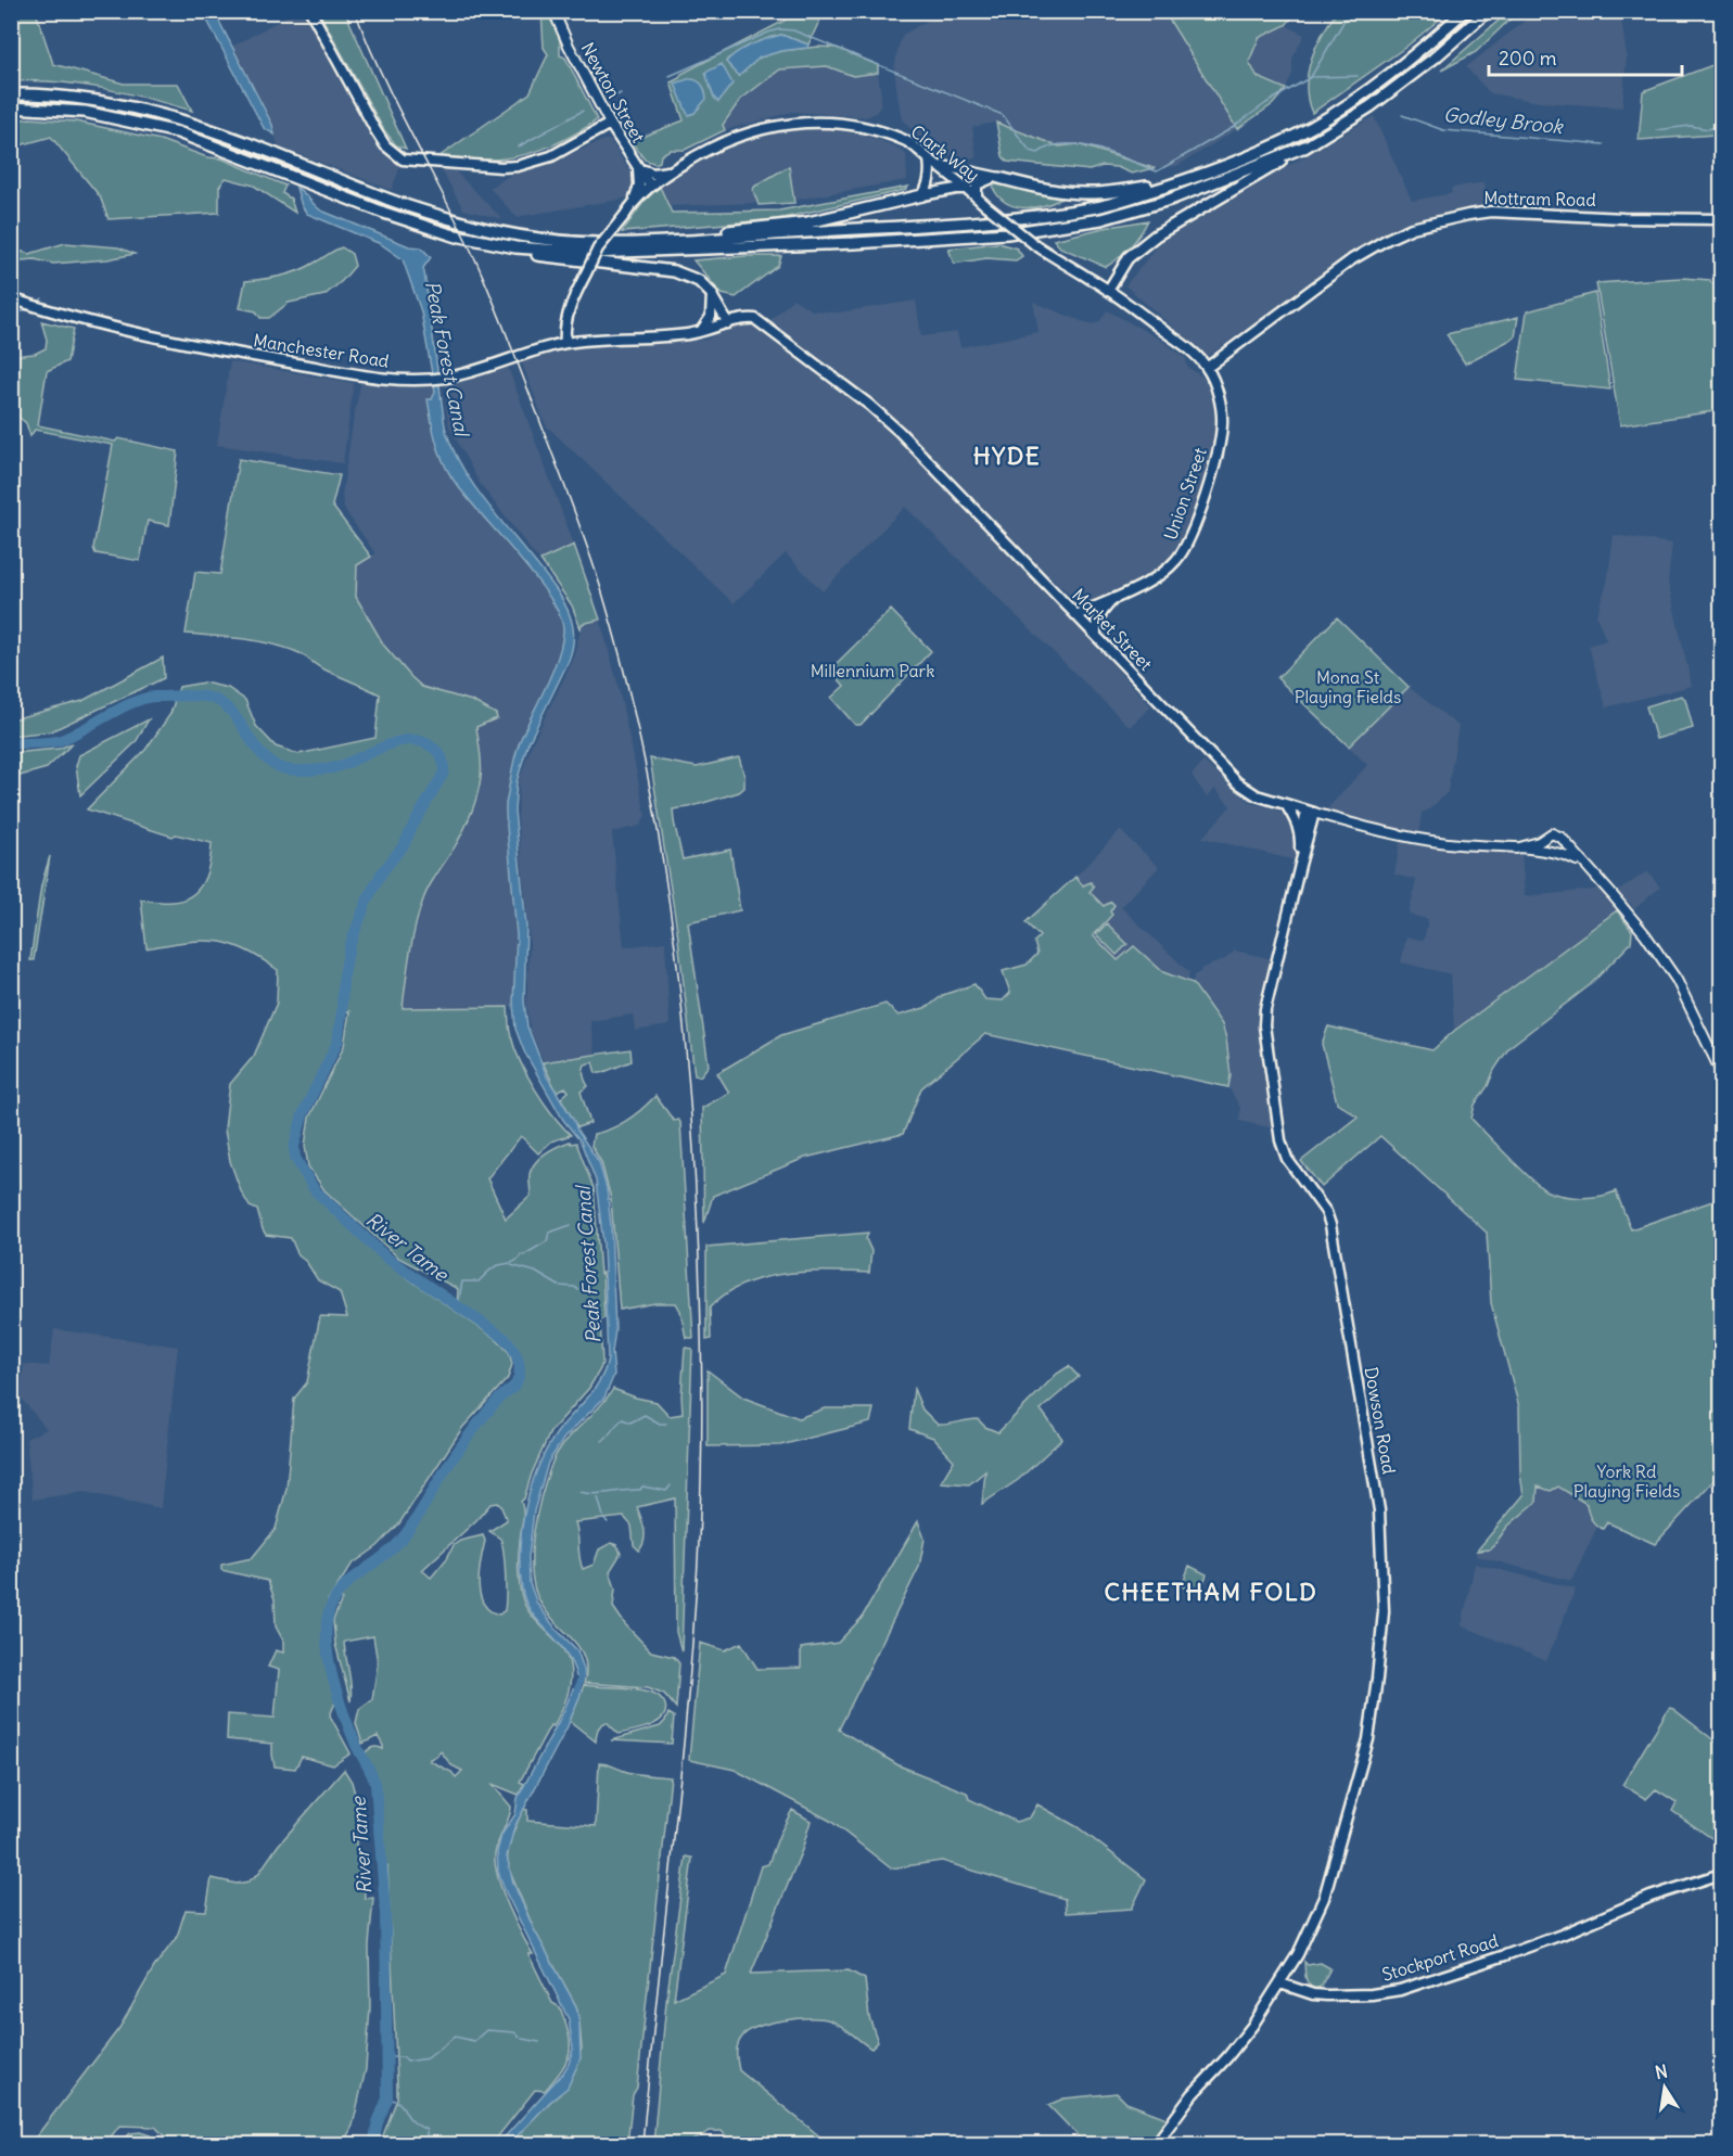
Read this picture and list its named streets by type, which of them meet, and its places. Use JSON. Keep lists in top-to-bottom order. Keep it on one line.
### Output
{"streets":{"main road":["Newton Street","Clark Way","Mottram Road","Manchester Road","Union Street","Market Street","Dowson Road","Stockport Road"]},"crossings":[["Newton Street","Clark Way"],["Clark Way","Mottram Road"],["Clark Way","Manchester Road"],["Clark Way","Union Street"],["Mottram Road","Union Street"],["Manchester Road","Market Street"],["Union Street","Market Street"],["Market Street","Dowson Road"],["Dowson Road","Stockport Road"]],"districts":["HYDE","CHEETHAM FOLD"],"water":["Godley Brook","Peak Forest Canal","River Tame"],"parks":["Millennium Park","Mona St Playing Fields","York Rd Playing Fields"],"scale_bar":"200 m","north":"top"}
